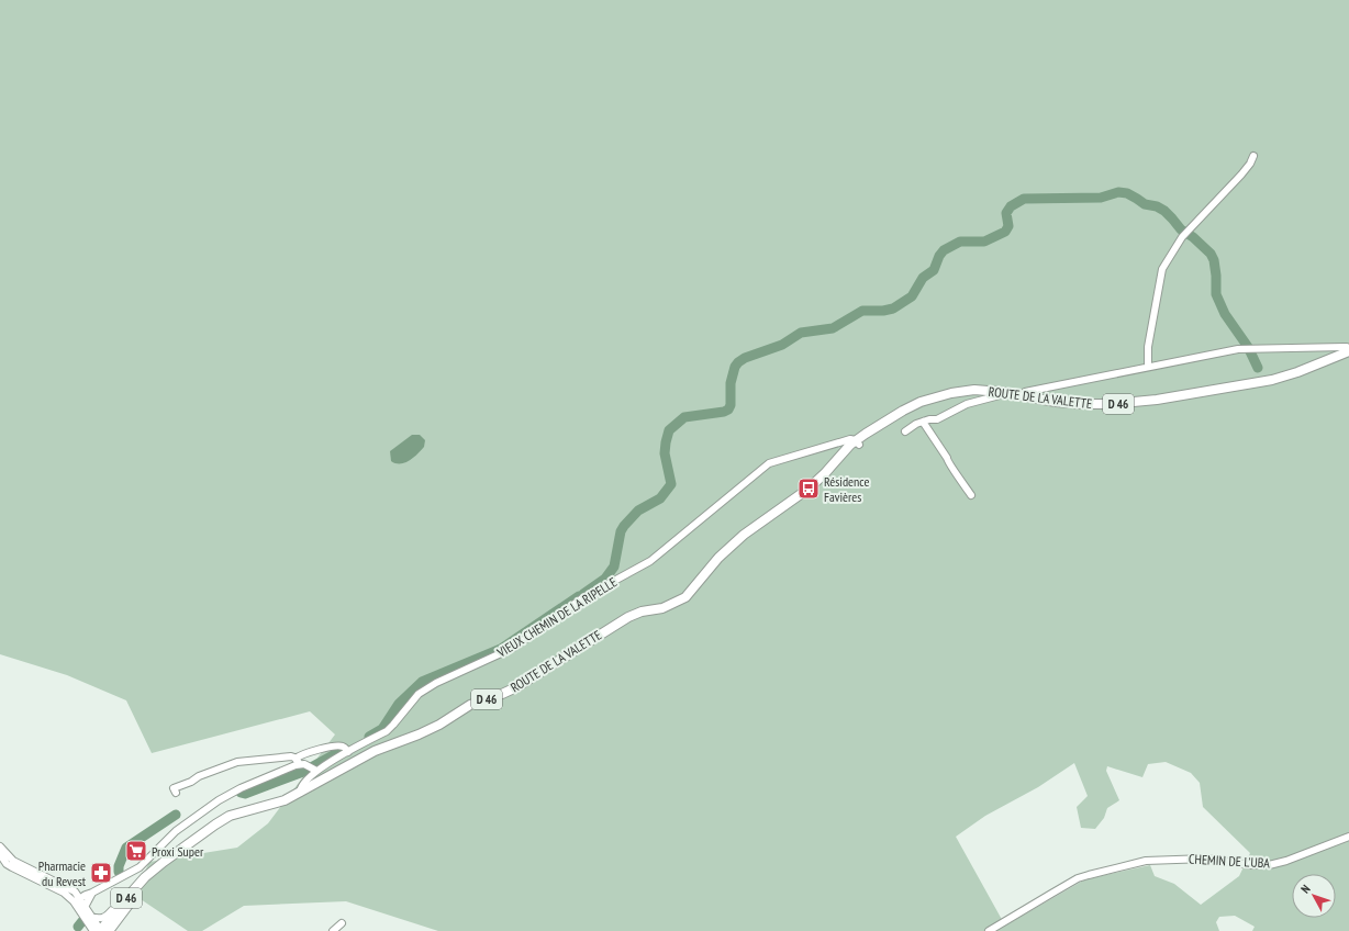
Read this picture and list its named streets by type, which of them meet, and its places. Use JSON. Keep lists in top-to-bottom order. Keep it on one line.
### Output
{"streets":{"main road":["ROUTE DE LA VALETTE","D 46"],"street":["VIEUX CHEMIN DE LA RIPELLE","CHEMIN DE L'UBA"]},"crossings":[["ROUTE DE LA VALETTE","VIEUX CHEMIN DE LA RIPELLE"]],"places":{"bus stop":["Résidence Favières"],"supermarket":["Proxi Super"],"pharmacy":["Pharmacie du Revest"]},"north":"top left"}
